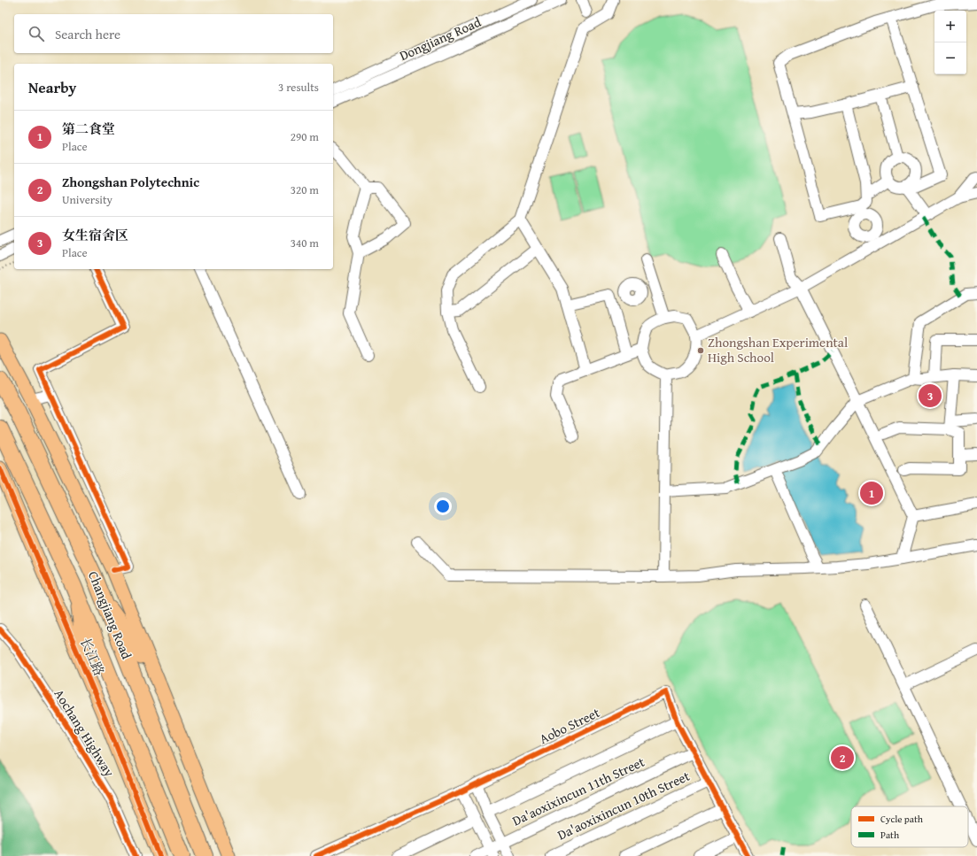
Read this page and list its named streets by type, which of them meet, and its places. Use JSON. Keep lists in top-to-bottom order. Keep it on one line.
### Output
{"streets":{"highway":["Changjiang Road"],"main road":["长江路"],"street":["Dongjiang Road","Aobo Street","Aochang Highway","Da'aoxixincun 11th Street","Da'aoxixincun 10th Street"]},"crossings":[["Aobo Street","Da'aoxixincun 11th Street"],["Aobo Street","Da'aoxixincun 10th Street"]],"places":["Zhongshan Experimental High School"],"legend":["Cycle path","Path"],"page":{"map_buttons":["+","−"],"search":"Search here","heading":["Nearby","3 results"],"list":[{"mark":"1","name":"第二食堂","note":"Place","value":"290 m"},{"mark":"2","name":"Zhongshan Polytechnic","note":"University","value":"320 m"},{"mark":"3","name":"女生宿舍区","note":"Place","value":"340 m"}],"pins":["3","1","2"]}}
